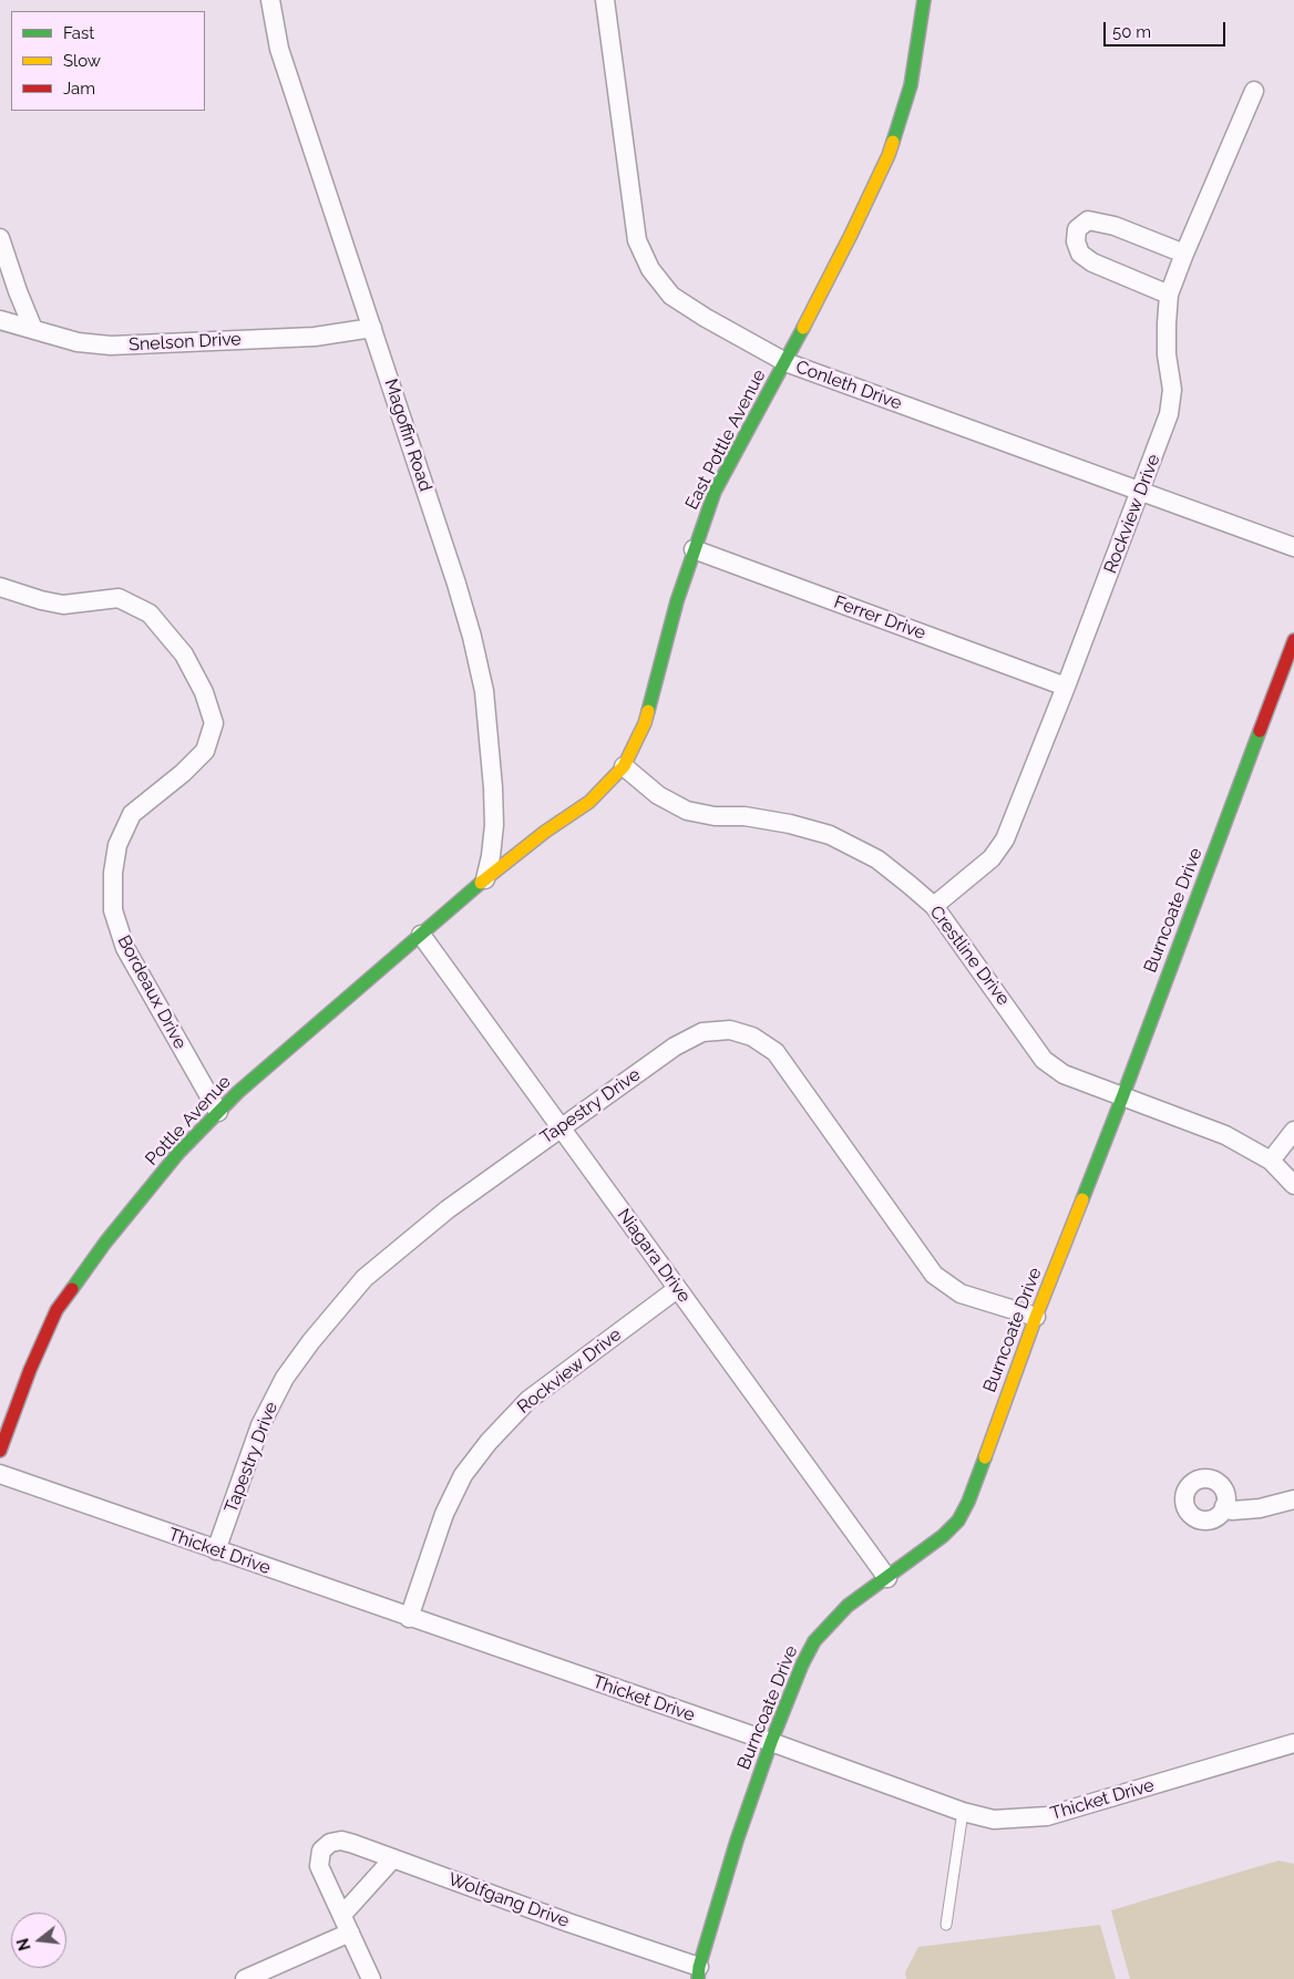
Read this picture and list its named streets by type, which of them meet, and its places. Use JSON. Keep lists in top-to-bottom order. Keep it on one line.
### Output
{"streets":{"street":["Snelson Drive","Conleth Drive","Magoffin Road","East Pottle Avenue","Rockview Drive","Ferrer Drive","Burncoate Drive","Crestline Drive","Bordeaux Drive","Tapestry Drive","Pottle Avenue","Niagara Drive","Thicket Drive","Wolfgang Drive"]},"crossings":[["Snelson Drive","Magoffin Road"],["Conleth Drive","East Pottle Avenue"],["Conleth Drive","Rockview Drive"],["Magoffin Road","East Pottle Avenue"],["Magoffin Road","Pottle Avenue"],["East Pottle Avenue","Ferrer Drive"],["East Pottle Avenue","Crestline Drive"],["East Pottle Avenue","Pottle Avenue"],["Rockview Drive","Ferrer Drive"],["Rockview Drive","Crestline Drive"],["Rockview Drive","Niagara Drive"],["Rockview Drive","Thicket Drive"],["Burncoate Drive","Crestline Drive"],["Burncoate Drive","Tapestry Drive"],["Burncoate Drive","Niagara Drive"],["Burncoate Drive","Thicket Drive"],["Burncoate Drive","Wolfgang Drive"],["Bordeaux Drive","Pottle Avenue"],["Tapestry Drive","Niagara Drive"],["Tapestry Drive","Thicket Drive"],["Pottle Avenue","Niagara Drive"]],"legend":["Fast","Slow","Jam"],"scale_bar":"50 m","north":"left"}
